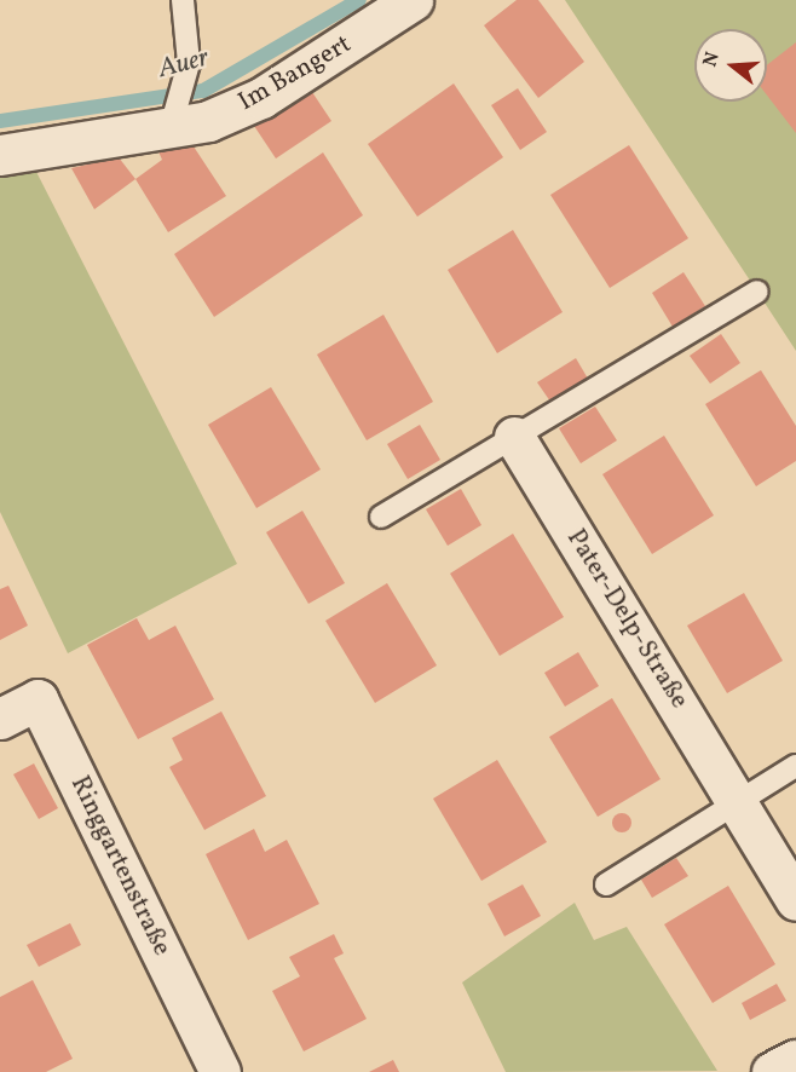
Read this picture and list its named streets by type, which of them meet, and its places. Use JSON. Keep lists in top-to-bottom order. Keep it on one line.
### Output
{"streets":{"street":["Im Bangert","Pater-Delp-Straße","Ringgartenstraße"]},"water":["Auer"],"north":"left"}
